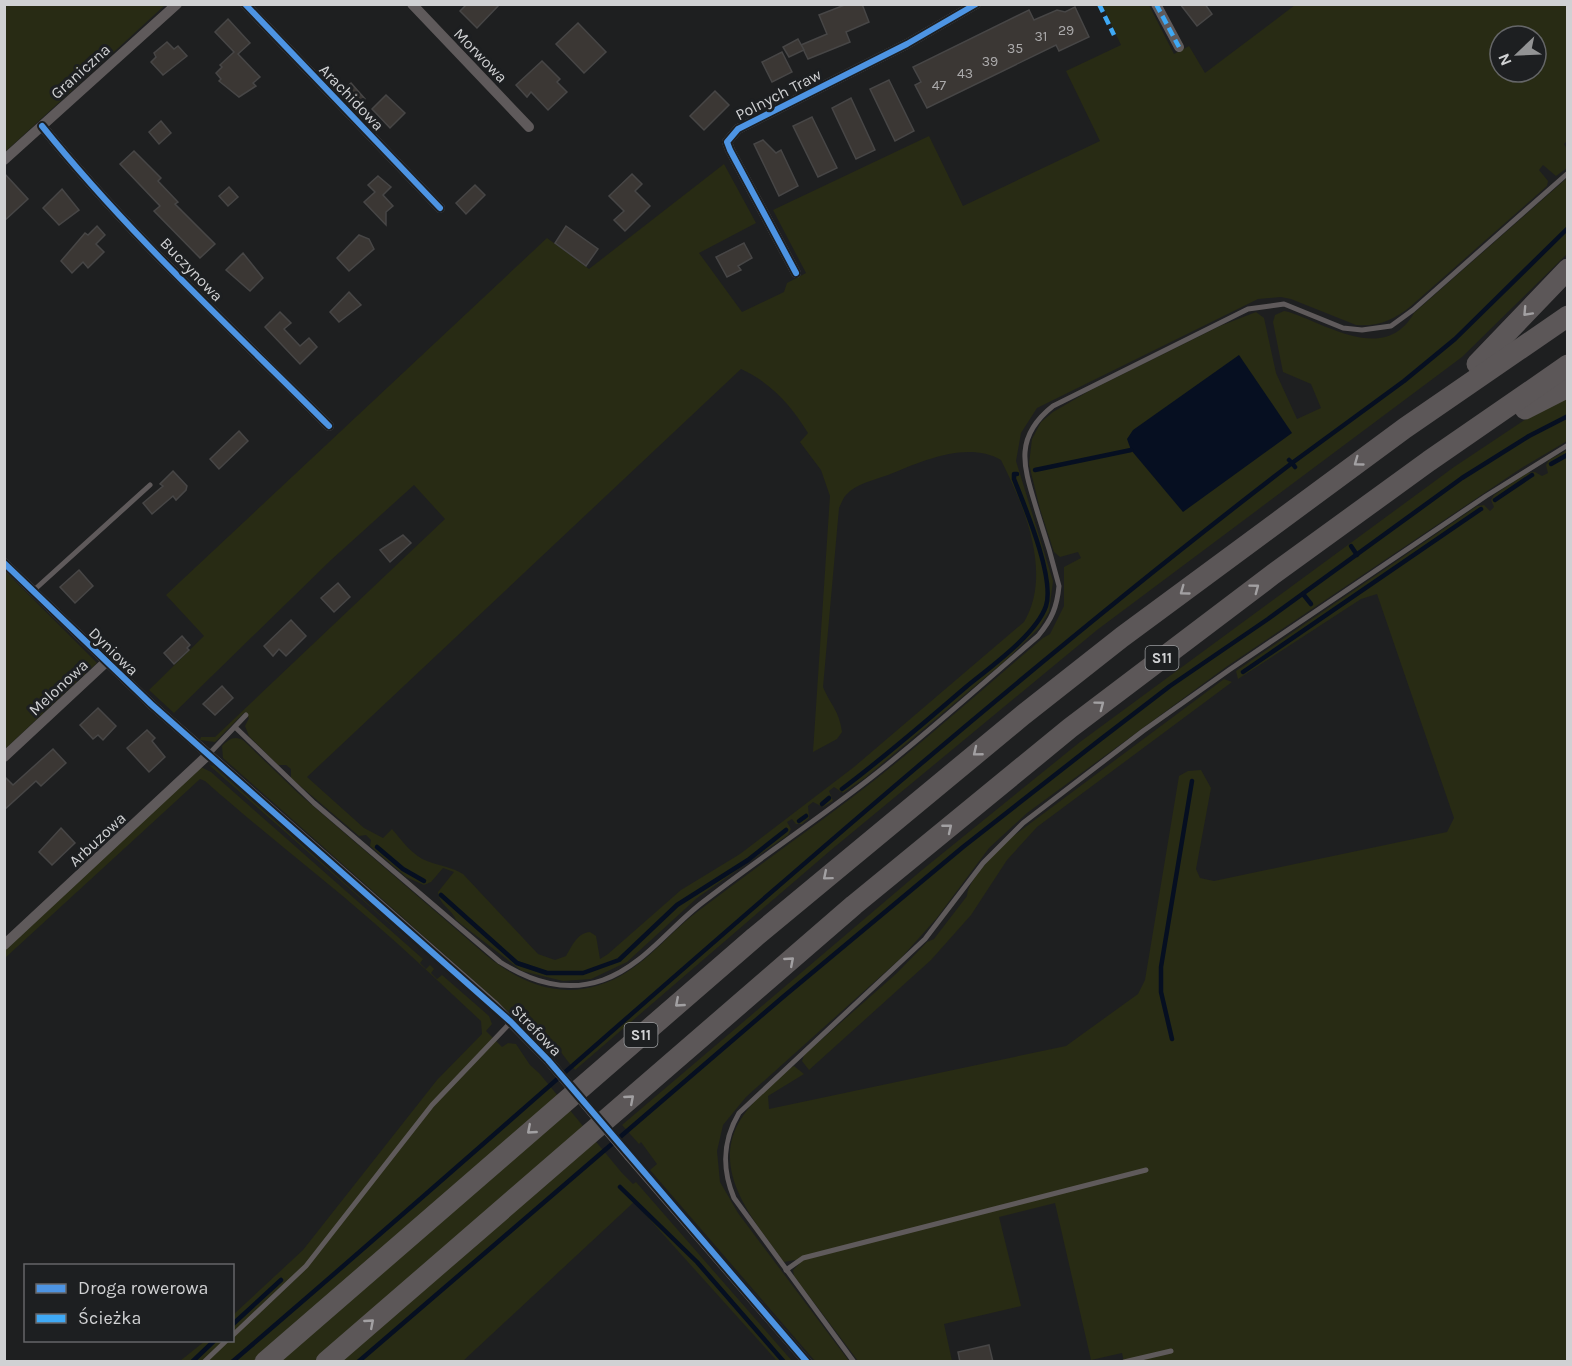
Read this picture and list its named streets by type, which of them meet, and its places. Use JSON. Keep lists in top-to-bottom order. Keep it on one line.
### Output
{"streets":{"highway":["S11"],"street":["Morwowa","Graniczna","Polnych Traw","Arachidowa","Buczynowa","Dyniowa","Melonowa","Arbuzowa","Strefowa"]},"crossings":[["Graniczna","Buczynowa"],["Dyniowa","Melonowa"],["Dyniowa","Arbuzowa"],["Dyniowa","Strefowa"],["Arbuzowa","Strefowa"]],"house_numbers":["29","31","35","39","43","47"],"legend":["Droga rowerowa","Ścieżka"],"north":"bottom left"}
